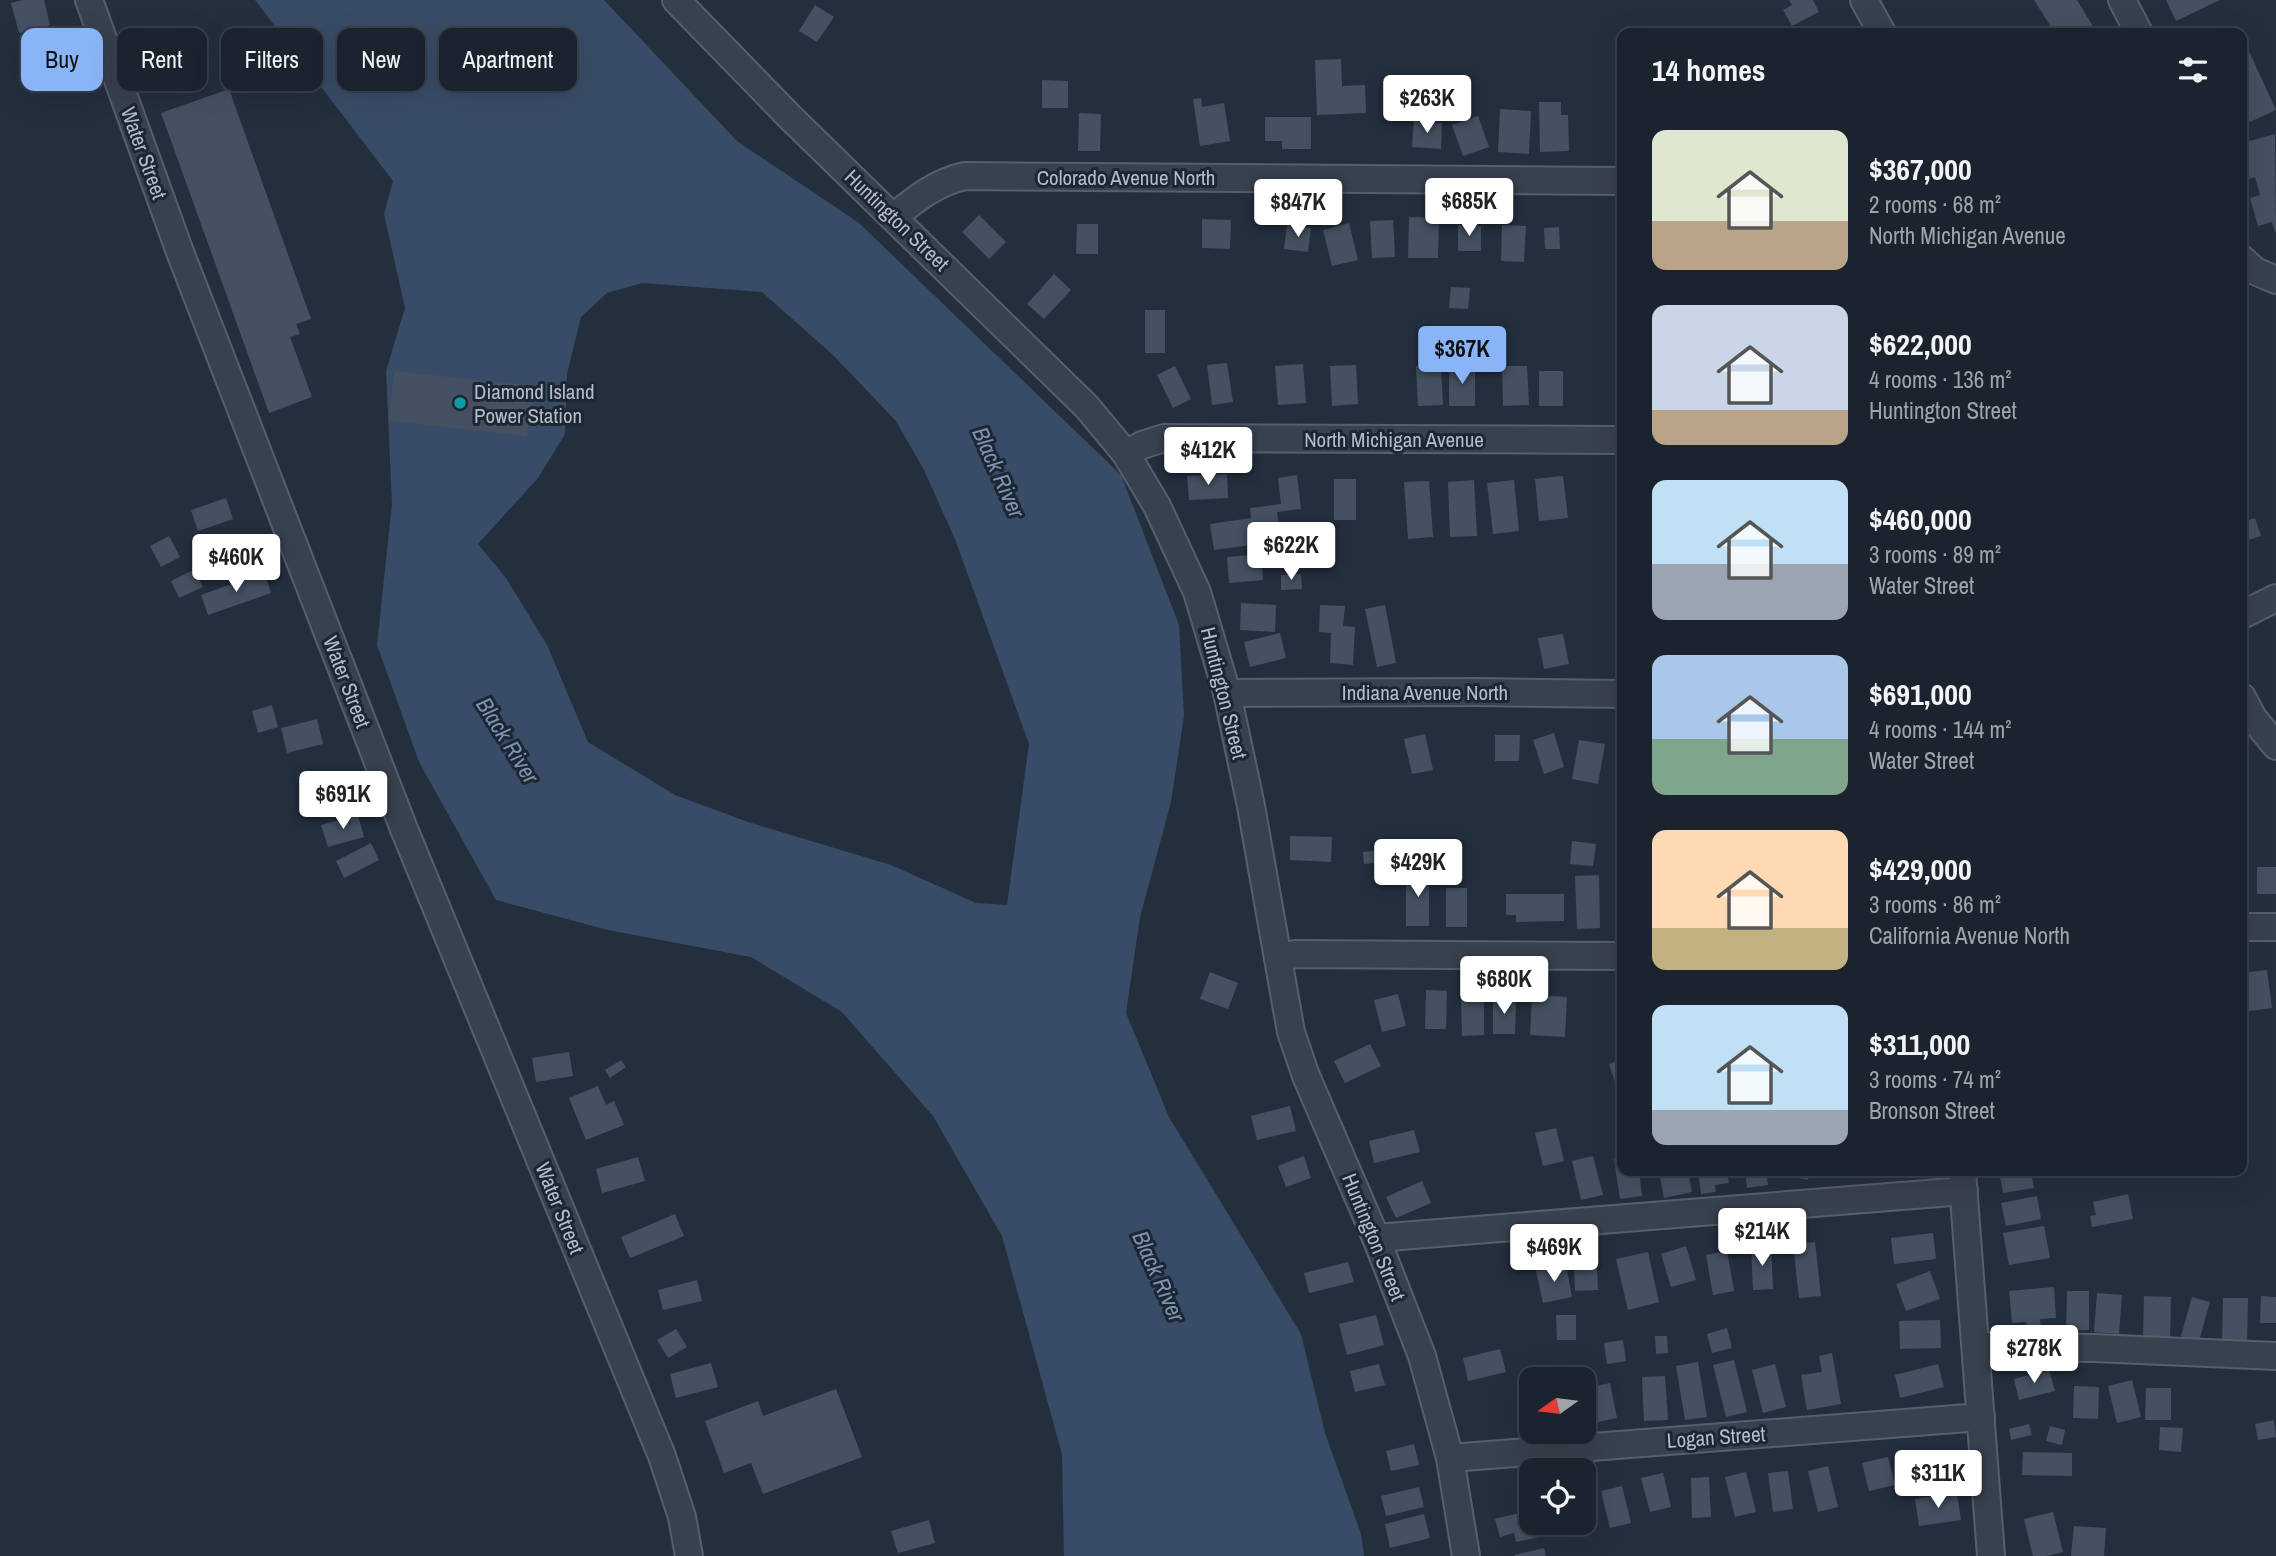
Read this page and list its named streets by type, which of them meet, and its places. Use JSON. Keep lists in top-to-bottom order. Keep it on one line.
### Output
{"streets":{"street":["Water Street","Colorado Avenue North","Huntington Street","North Michigan Avenue","Indiana Avenue North","Logan Street"]},"crossings":[["Colorado Avenue North","Huntington Street"],["Huntington Street","North Michigan Avenue"],["Huntington Street","Indiana Avenue North"],["Huntington Street","Logan Street"]],"water":["Black River"],"places":["Diamond Island Power Station"],"north":"left","page":{"chip":["Buy","Rent","Filters","New","Apartment"],"heading":"14 homes","price":["$263K","$685K","$847K","$367K","$412K","$622K","$460K","$691K","$429K","$680K","$214K","$469K","$278K","$311K"],"list":[{"name":"$367,000","note":"2 rooms · 68 m² · North Michigan Avenue"},{"name":"$622,000","note":"4 rooms · 136 m² · Huntington Street"},{"name":"$460,000","note":"3 rooms · 89 m² · Water Street"},{"name":"$691,000","note":"4 rooms · 144 m² · Water Street"},{"name":"$429,000","note":"3 rooms · 86 m² · California Avenue North"},{"name":"$311,000","note":"3 rooms · 74 m² · Bronson Street"}]}}
